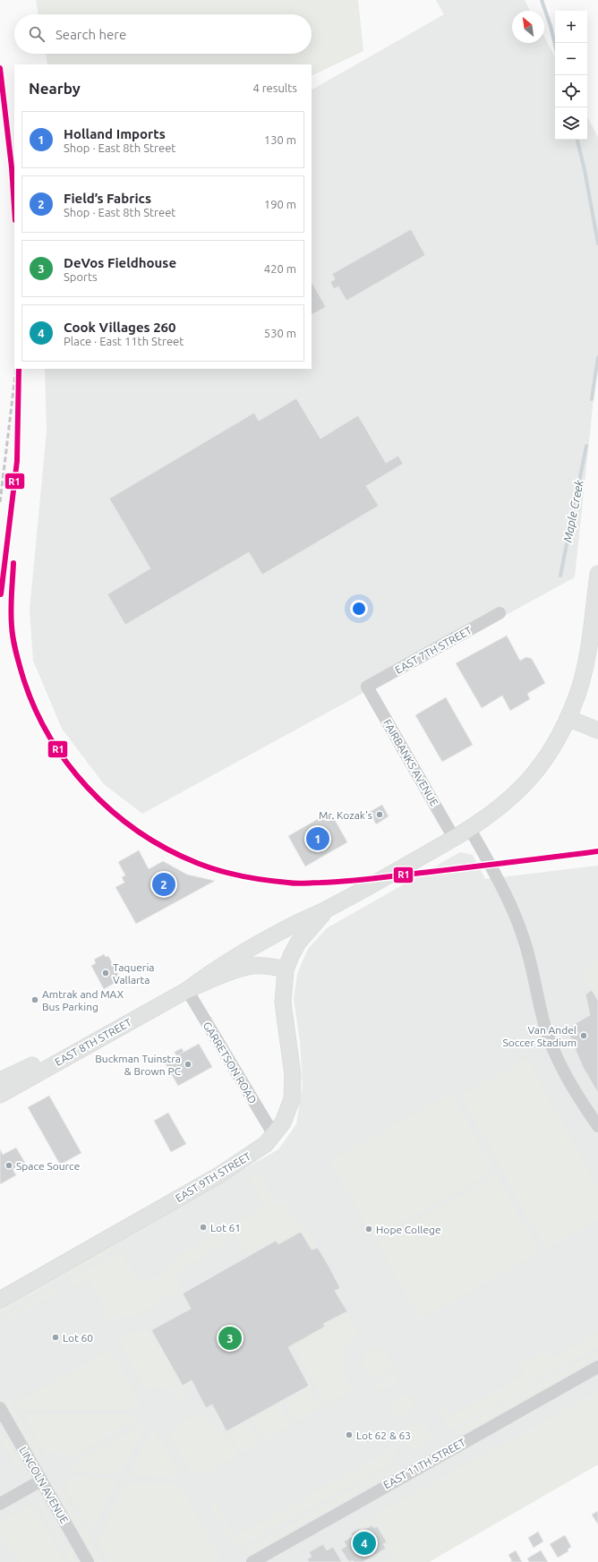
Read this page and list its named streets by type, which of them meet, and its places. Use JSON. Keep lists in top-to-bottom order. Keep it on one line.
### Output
{"streets":{"main road":["EAST 8TH STREET","EAST 9TH STREET"],"street":["EAST 7TH STREET","FAIRBANKS AVENUE","GARRETSON ROAD","EAST 11TH STREET","LINCOLN AVENUE"]},"crossings":[["EAST 7TH STREET","FAIRBANKS AVENUE"],["FAIRBANKS AVENUE","EAST 8TH STREET"],["EAST 8TH STREET","GARRETSON ROAD"],["EAST 8TH STREET","EAST 9TH STREET"],["GARRETSON ROAD","EAST 9TH STREET"]],"water":["Maple Creek"],"places":["Mr. Kozak's","Taqueria Vallarta","Amtrak and MAX Bus Parking","Van Andel Soccer Stadium","Buckman Tuinstra & Brown PC","Space Source","Lot 61","Hope College","Lot 60","Lot 62 & 63"],"lines":["transit line R1"],"north":"top left","page":{"map_buttons":["+","−"],"search":"Search here","heading":["Nearby","4 results"],"list":[{"mark":"1","name":"Holland Imports","note":"Shop · East 8th Street","value":"130 m"},{"mark":"2","name":"Field’s Fabrics","note":"Shop · East 8th Street","value":"190 m"},{"mark":"3","name":"DeVos Fieldhouse","note":"Sports","value":"420 m"},{"mark":"4","name":"Cook Villages 260","note":"Place · East 11th Street","value":"530 m"}],"pins":["1","2","3","4"]}}
